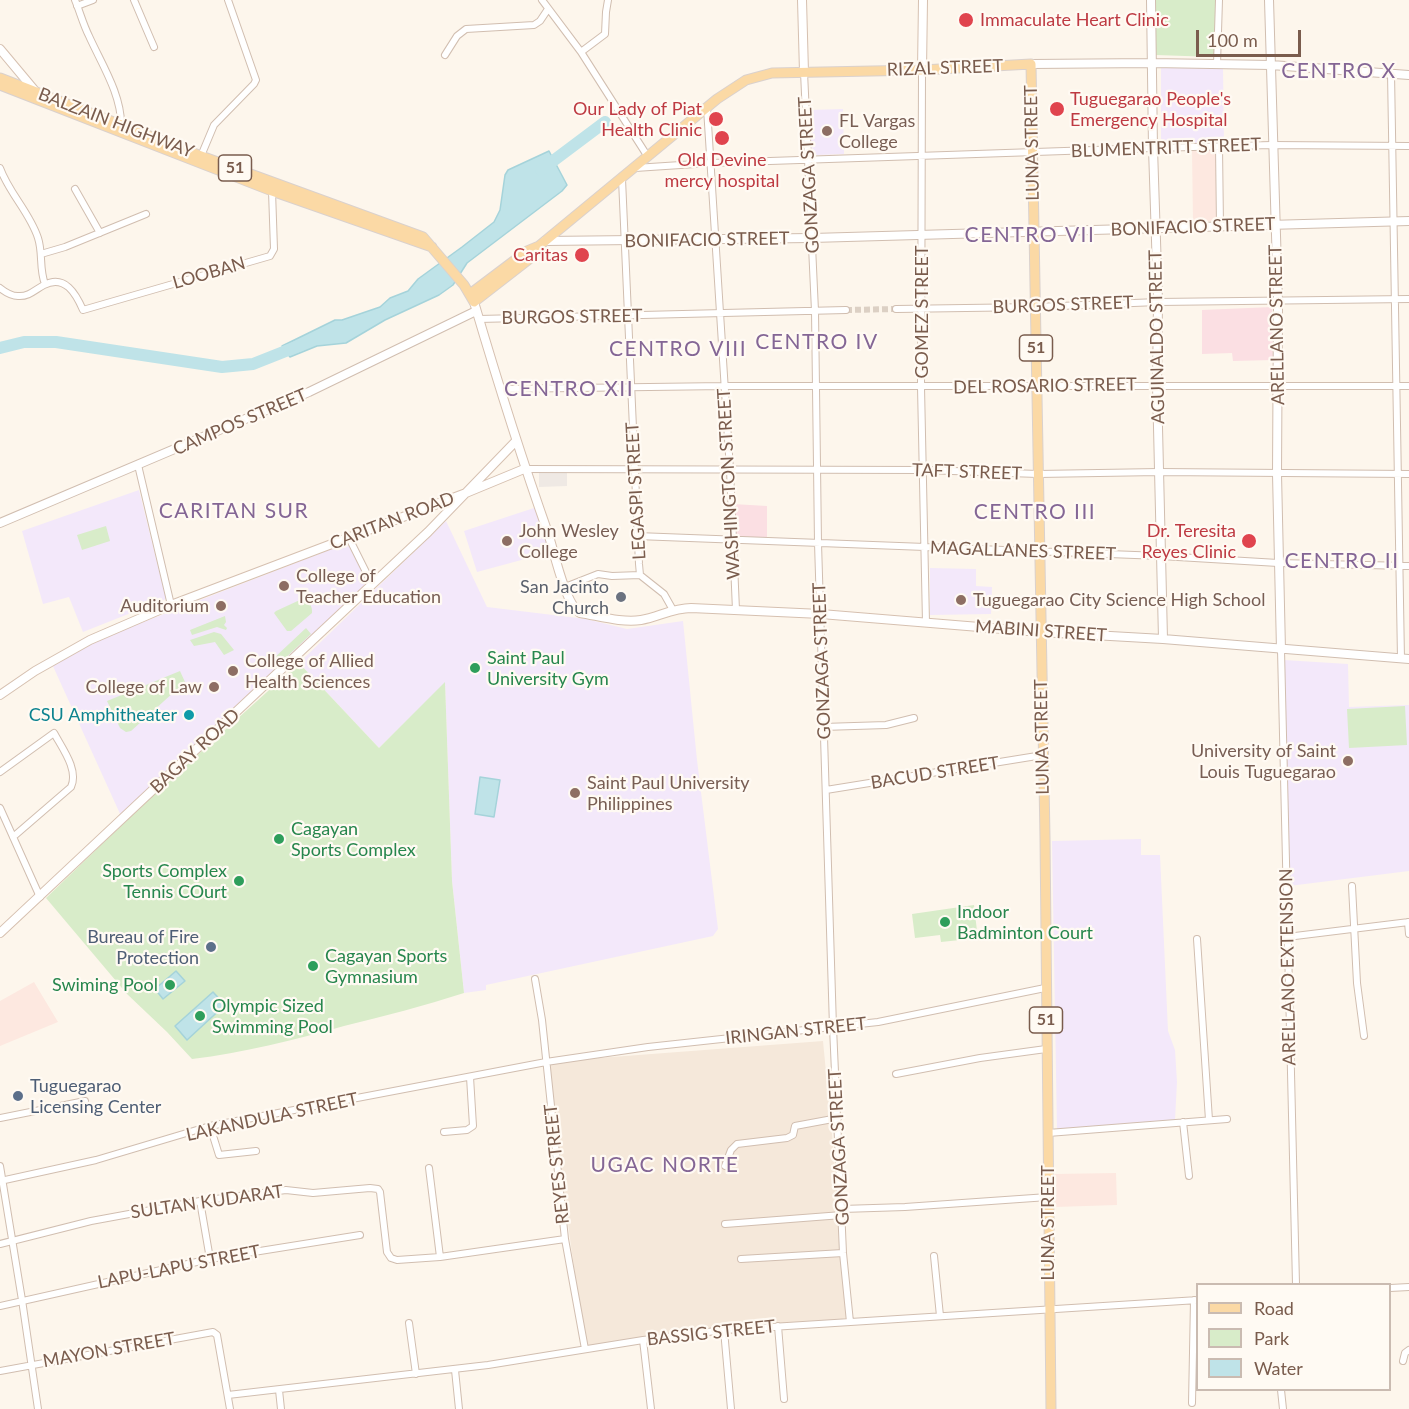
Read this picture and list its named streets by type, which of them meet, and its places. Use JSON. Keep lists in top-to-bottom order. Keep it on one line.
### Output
{"streets":{"main road":["RIZAL STREET","BALZAIN HIGHWAY","LUNA STREET","51","GONZAGA STREET","GOMEZ STREET","CARITAN ROAD","MABINI STREET","BAGAY ROAD"],"street":["BLUMENTRITT STREET","BONIFACIO STREET","LOOBAN","BURGOS STREET","ARELLANO STREET","AGUINALDO STREET","DEL ROSARIO STREET","CAMPOS STREET","TAFT STREET","WASHINGTON STREET","LEGASPI STREET","MAGALLANES STREET","BACUD STREET","ARELLANO EXTENSION","IRINGAN STREET","LAKANDULA STREET","REYES STREET","SULTAN KUDARAT","LAPU-LAPU STREET","BASSIG STREET","MAYON STREET"]},"crossings":[["RIZAL STREET","BALZAIN HIGHWAY"],["RIZAL STREET","LUNA STREET"],["RIZAL STREET","BLUMENTRITT STREET"],["RIZAL STREET","GONZAGA STREET"],["RIZAL STREET","BONIFACIO STREET"],["RIZAL STREET","BURGOS STREET"],["RIZAL STREET","GOMEZ STREET"],["RIZAL STREET","ARELLANO STREET"],["RIZAL STREET","AGUINALDO STREET"],["RIZAL STREET","CAMPOS STREET"],["RIZAL STREET","WASHINGTON STREET"],["RIZAL STREET","LEGASPI STREET"],["BALZAIN HIGHWAY","LOOBAN"],["BALZAIN HIGHWAY","BURGOS STREET"],["BALZAIN HIGHWAY","CAMPOS STREET"],["LUNA STREET","BLUMENTRITT STREET"],["LUNA STREET","BONIFACIO STREET"],["LUNA STREET","BURGOS STREET"],["LUNA STREET","DEL ROSARIO STREET"],["LUNA STREET","TAFT STREET"],["LUNA STREET","MAGALLANES STREET"],["LUNA STREET","MABINI STREET"],["LUNA STREET","BACUD STREET"],["LUNA STREET","IRINGAN STREET"],["LUNA STREET","BASSIG STREET"],["BLUMENTRITT STREET","GONZAGA STREET"],["BLUMENTRITT STREET","GOMEZ STREET"],["BLUMENTRITT STREET","ARELLANO STREET"],["BLUMENTRITT STREET","AGUINALDO STREET"],["BLUMENTRITT STREET","WASHINGTON STREET"],["GONZAGA STREET","BONIFACIO STREET"],["GONZAGA STREET","BURGOS STREET"],["GONZAGA STREET","DEL ROSARIO STREET"],["GONZAGA STREET","TAFT STREET"],["GONZAGA STREET","MAGALLANES STREET"],["GONZAGA STREET","MABINI STREET"],["GONZAGA STREET","BACUD STREET"],["GONZAGA STREET","IRINGAN STREET"],["GONZAGA STREET","BASSIG STREET"],["BONIFACIO STREET","GOMEZ STREET"],["BONIFACIO STREET","ARELLANO STREET"],["BONIFACIO STREET","AGUINALDO STREET"],["BONIFACIO STREET","WASHINGTON STREET"],["BONIFACIO STREET","LEGASPI STREET"],["BURGOS STREET","GOMEZ STREET"],["BURGOS STREET","ARELLANO STREET"],["BURGOS STREET","AGUINALDO STREET"],["BURGOS STREET","CAMPOS STREET"],["BURGOS STREET","WASHINGTON STREET"],["BURGOS STREET","LEGASPI STREET"],["GOMEZ STREET","DEL ROSARIO STREET"],["GOMEZ STREET","TAFT STREET"],["GOMEZ STREET","MAGALLANES STREET"],["GOMEZ STREET","MABINI STREET"],["ARELLANO STREET","DEL ROSARIO STREET"],["ARELLANO STREET","TAFT STREET"],["ARELLANO STREET","MAGALLANES STREET"],["ARELLANO STREET","MABINI STREET"],["ARELLANO STREET","ARELLANO EXTENSION"],["AGUINALDO STREET","DEL ROSARIO STREET"],["AGUINALDO STREET","TAFT STREET"],["AGUINALDO STREET","MAGALLANES STREET"],["AGUINALDO STREET","MABINI STREET"],["DEL ROSARIO STREET","WASHINGTON STREET"],["DEL ROSARIO STREET","LEGASPI STREET"],["TAFT STREET","WASHINGTON STREET"],["TAFT STREET","LEGASPI STREET"],["TAFT STREET","CARITAN ROAD"],["WASHINGTON STREET","MAGALLANES STREET"],["WASHINGTON STREET","MABINI STREET"],["LEGASPI STREET","MAGALLANES STREET"],["LEGASPI STREET","MABINI STREET"],["CARITAN ROAD","BAGAY ROAD"],["MABINI STREET","ARELLANO EXTENSION"],["IRINGAN STREET","LAKANDULA STREET"],["IRINGAN STREET","REYES STREET"],["LAKANDULA STREET","REYES STREET"],["REYES STREET","SULTAN KUDARAT"],["REYES STREET","BASSIG STREET"],["BASSIG STREET","MAYON STREET"]],"districts":["CENTRO X","CENTRO VII","CENTRO IV","CENTRO VIII","CENTRO XII","CARITAN SUR","CENTRO III","CENTRO II","UGAC NORTE"],"places":["Immaculate Heart Clinic","Tuguegarao People's Emergency Hospital","Our Lady of Piat Health Clinic","FL Vargas College","Old Devine mercy hospital","Caritas","John Wesley College","Dr. Teresita Reyes Clinic","College of Teacher Education","San Jacinto Church","Tuguegarao City Science High School","Auditorium","Saint Paul University Gym","College of Allied Health Sciences","College of Law","CSU Amphitheater","University of Saint Louis Tuguegarao","Saint Paul University Philippines","Cagayan Sports Complex","Sports Complex Tennis COurt","Indoor Badminton Court","Bureau of Fire Protection","Cagayan Sports Gymnasium","Swiming Pool","Olympic Sized Swimming Pool","Tuguegarao Licensing Center"],"legend":["Road","Park","Water"],"scale_bar":"100 m"}
